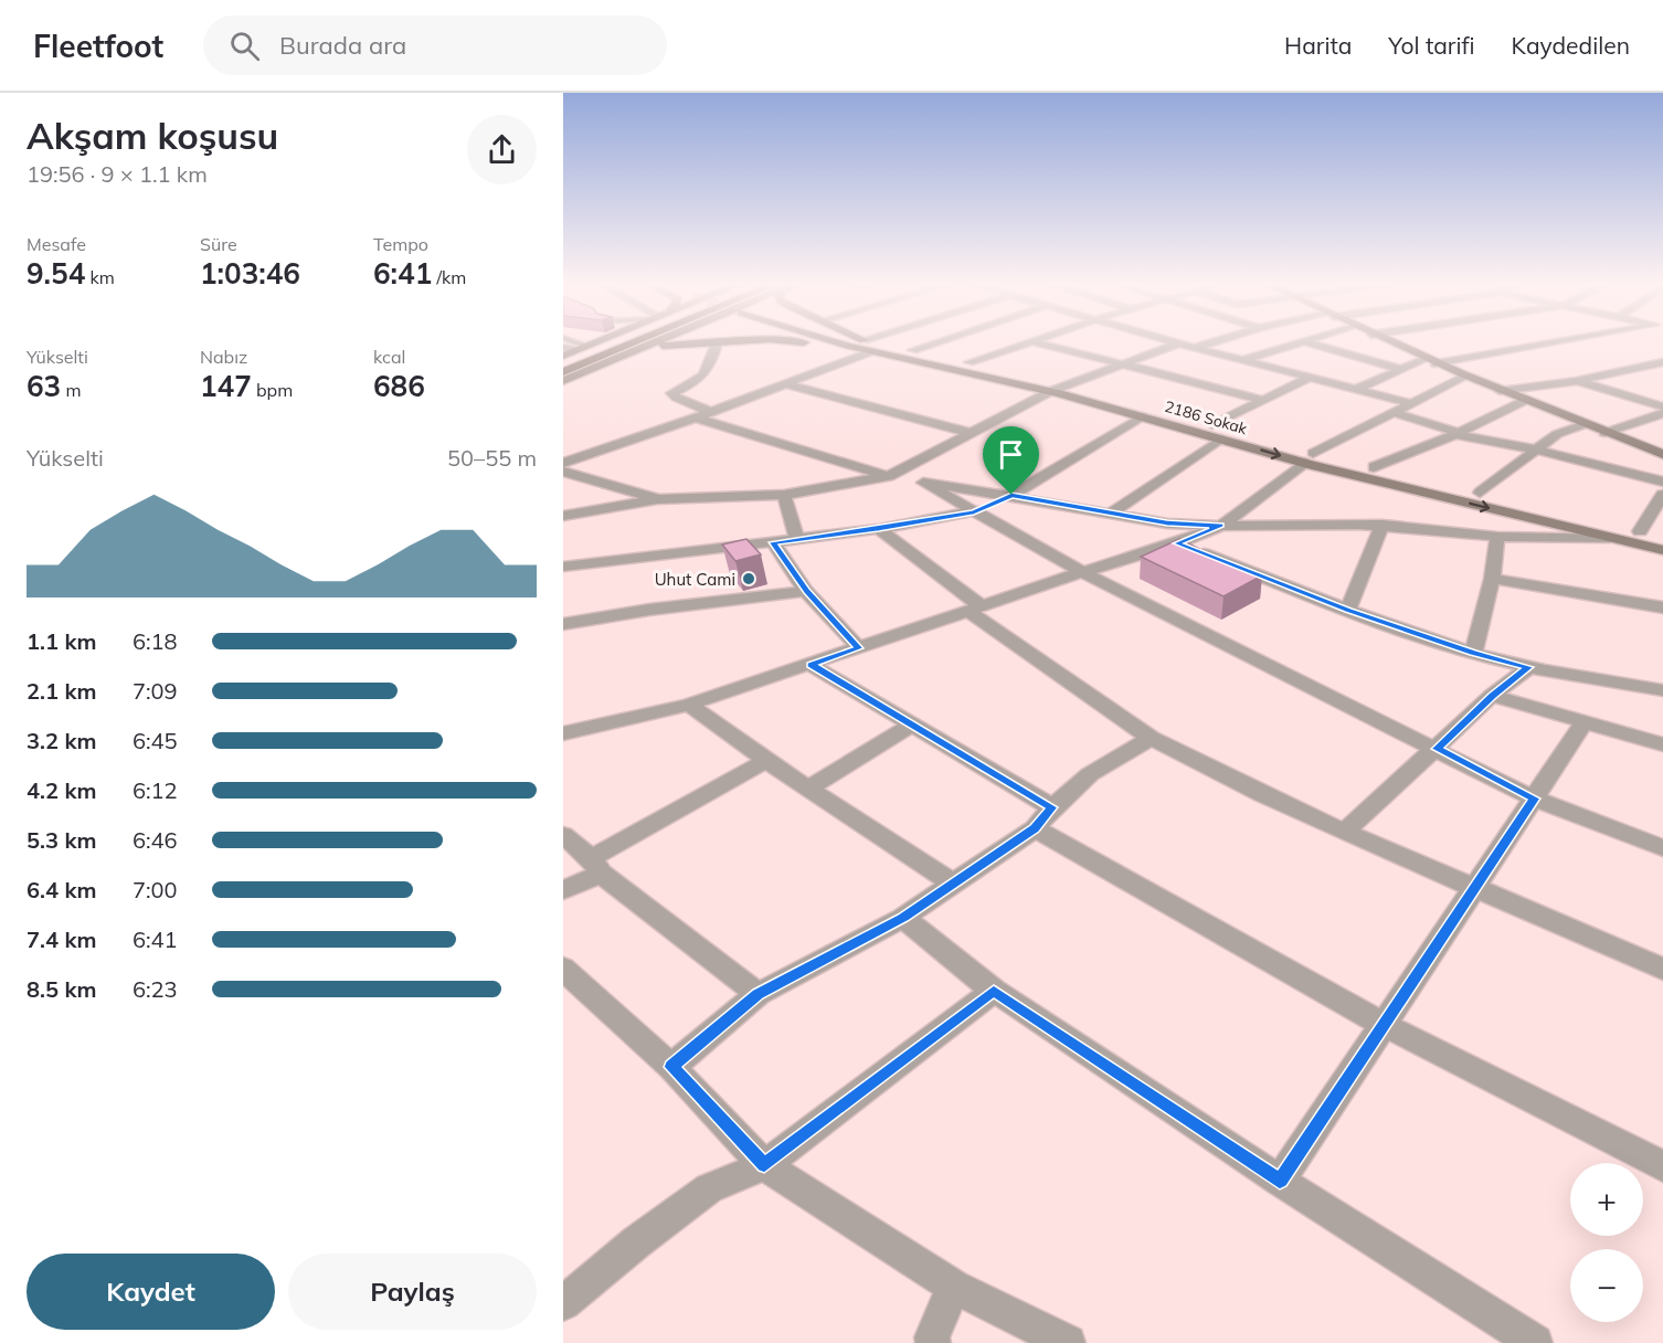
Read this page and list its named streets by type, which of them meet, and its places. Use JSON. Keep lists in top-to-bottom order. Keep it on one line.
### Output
{"streets":{"main road":["2186 Sokak"]},"places":["Uhut Cami"],"page":{"header":"Fleetfoot","search":"Burada ara","nav":["Harita","Yol tarifi","Kaydedilen"],"heading":["Akşam koşusu","19:56 · 9 × 1.1 km"],"stats":[["Mesafe","9.54 km"],["Süre","1:03:46"],["Tempo","6:41 /km"],["Yükselti","63 m"],["Nabız","147 bpm"],["kcal","686"]],"chart":["Yükselti","50–55 m"],"list":[{"name":"1.1 km","note":"6:18"},{"name":"2.1 km","note":"7:09"},{"name":"3.2 km","note":"6:45"},{"name":"4.2 km","note":"6:12"},{"name":"5.3 km","note":"6:46"},{"name":"6.4 km","note":"7:00"},{"name":"7.4 km","note":"6:41"},{"name":"8.5 km","note":"6:23"}],"map_buttons":["+","−"],"buttons":["Kaydet","Paylaş"]}}
